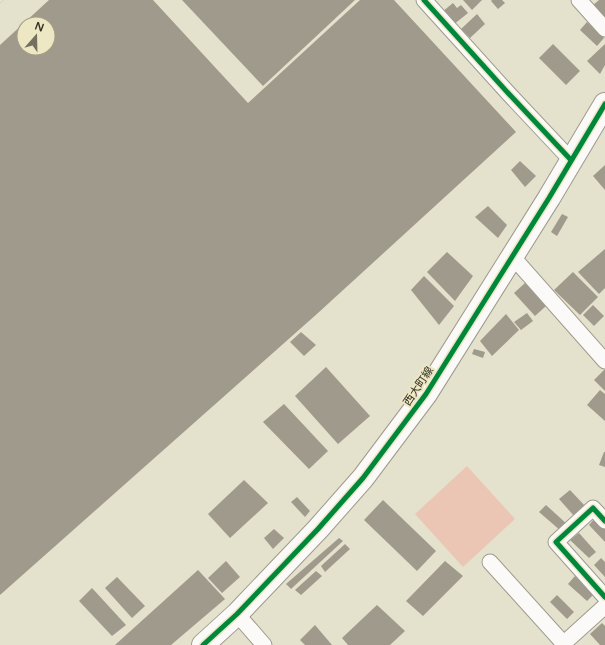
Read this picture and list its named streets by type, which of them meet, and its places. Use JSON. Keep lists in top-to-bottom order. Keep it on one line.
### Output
{"streets":{"street":["西大町線"]},"north":"top"}
